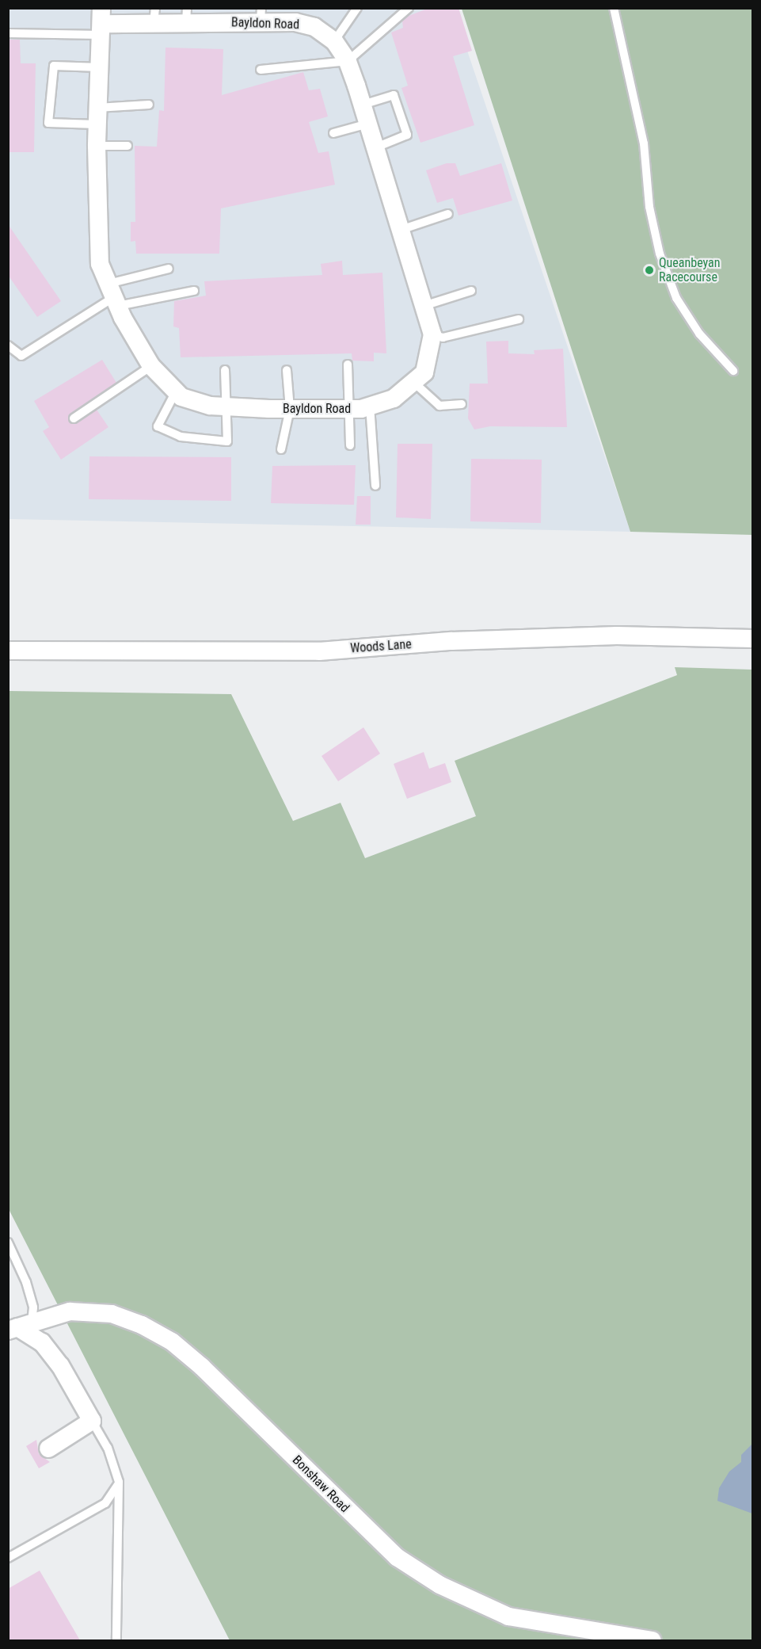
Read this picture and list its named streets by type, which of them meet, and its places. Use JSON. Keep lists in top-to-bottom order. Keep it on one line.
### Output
{"streets":{"street":["Bayldon Road","Woods Lane","Bonshaw Road"]},"places":["Queanbeyan Racecourse"]}
